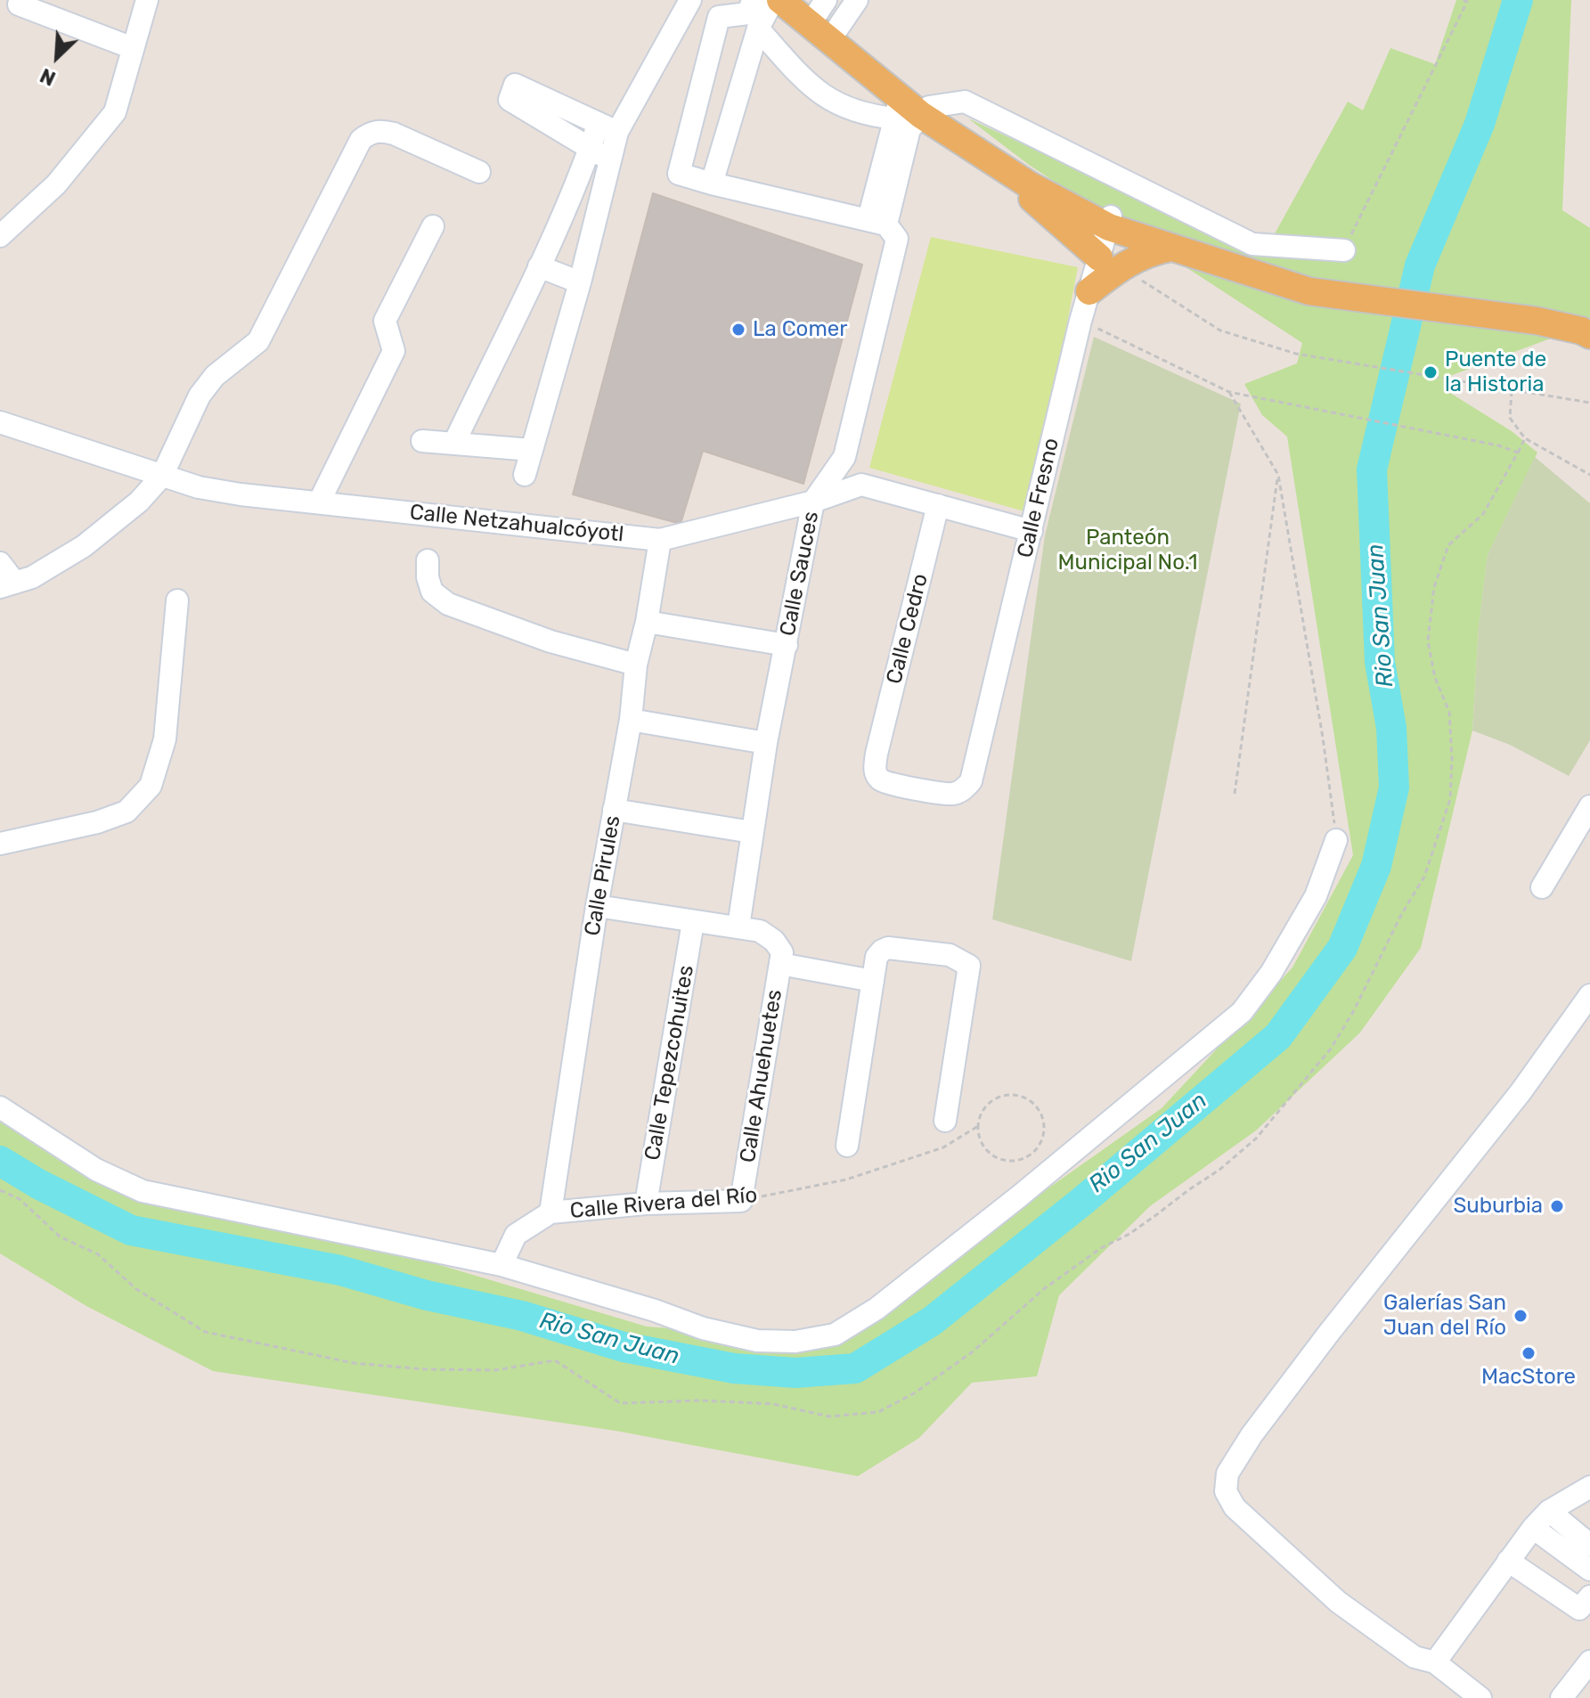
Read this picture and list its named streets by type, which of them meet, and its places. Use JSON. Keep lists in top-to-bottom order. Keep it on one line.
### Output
{"streets":{"street":["Calle Fresno","Calle Netzahualcóyotl","Calle Sauces","Calle Cedro","Calle Pirules","Calle Tepezcohuites","Calle Ahuehuetes","Calle Rivera del Río"]},"crossings":[["Calle Fresno","Calle Netzahualcóyotl"],["Calle Fresno","Calle Cedro"],["Calle Netzahualcóyotl","Calle Sauces"],["Calle Netzahualcóyotl","Calle Cedro"],["Calle Netzahualcóyotl","Calle Pirules"],["Calle Pirules","Calle Rivera del Río"],["Calle Tepezcohuites","Calle Rivera del Río"],["Calle Ahuehuetes","Calle Rivera del Río"]],"water":["Rio San Juan"],"parks":["Panteón Municipal No.1"],"places":["La Comer","Puente de la Historia","Suburbia","Galerías San Juan del Río","MacStore"],"north":"bottom left"}
